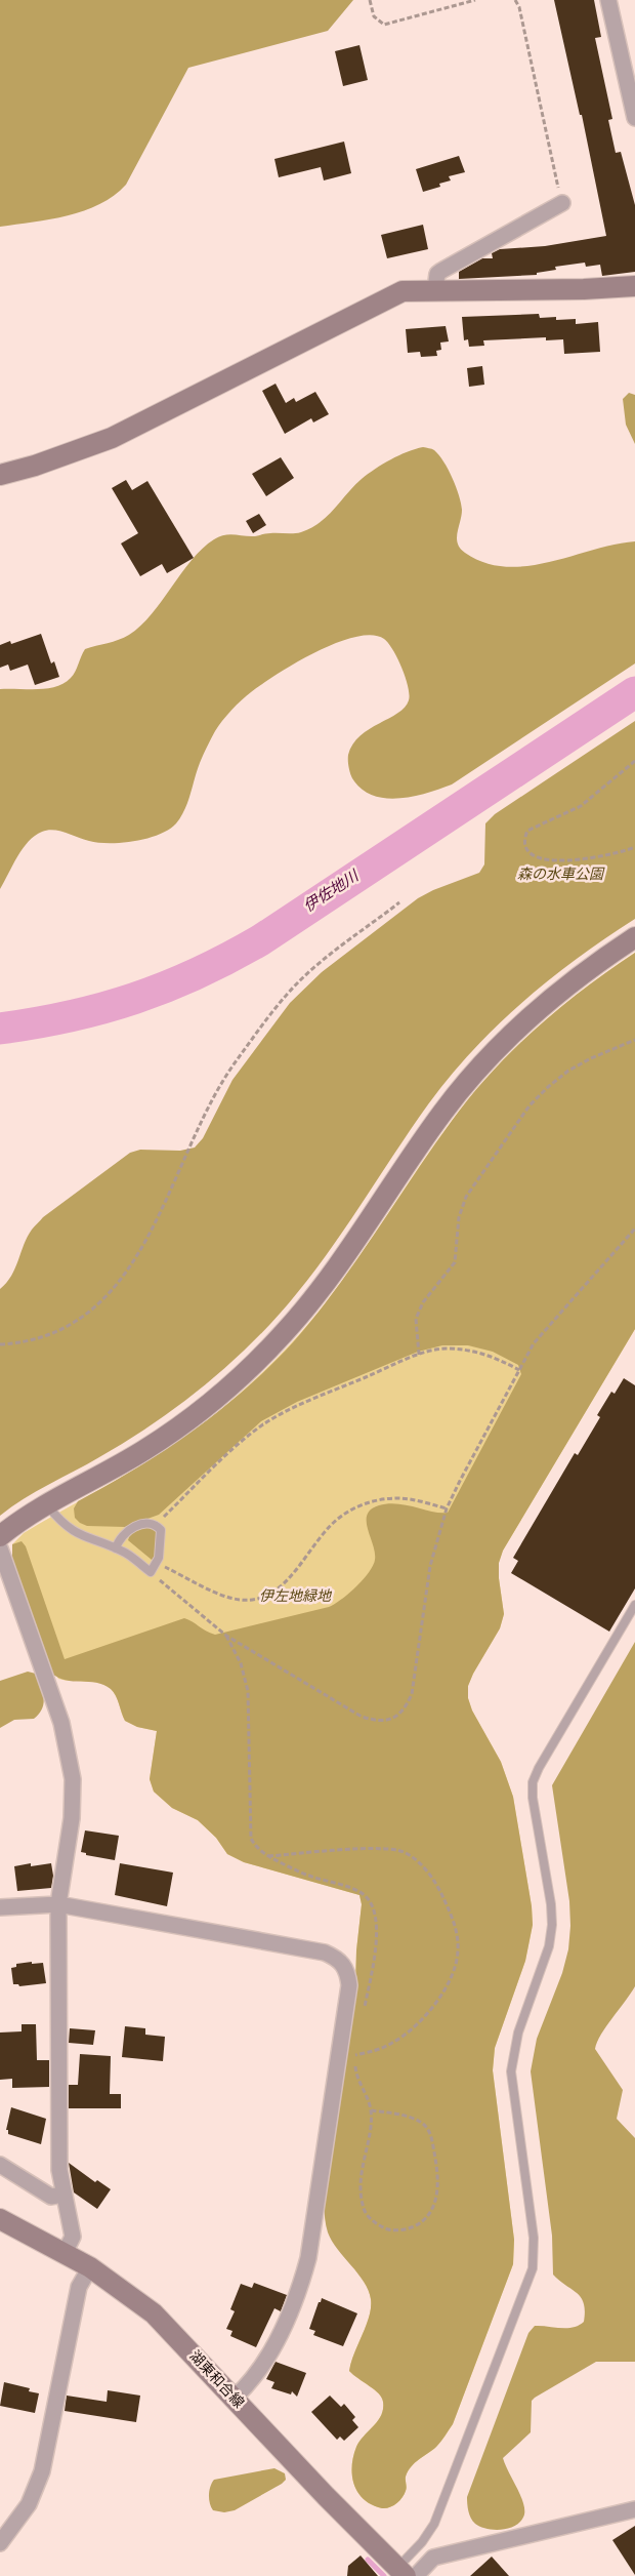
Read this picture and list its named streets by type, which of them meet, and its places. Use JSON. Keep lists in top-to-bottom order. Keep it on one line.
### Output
{"streets":{"street":["湖東和合線"]},"water":["伊佐地川"],"parks":["森の水車公園","伊左地緑地"]}
